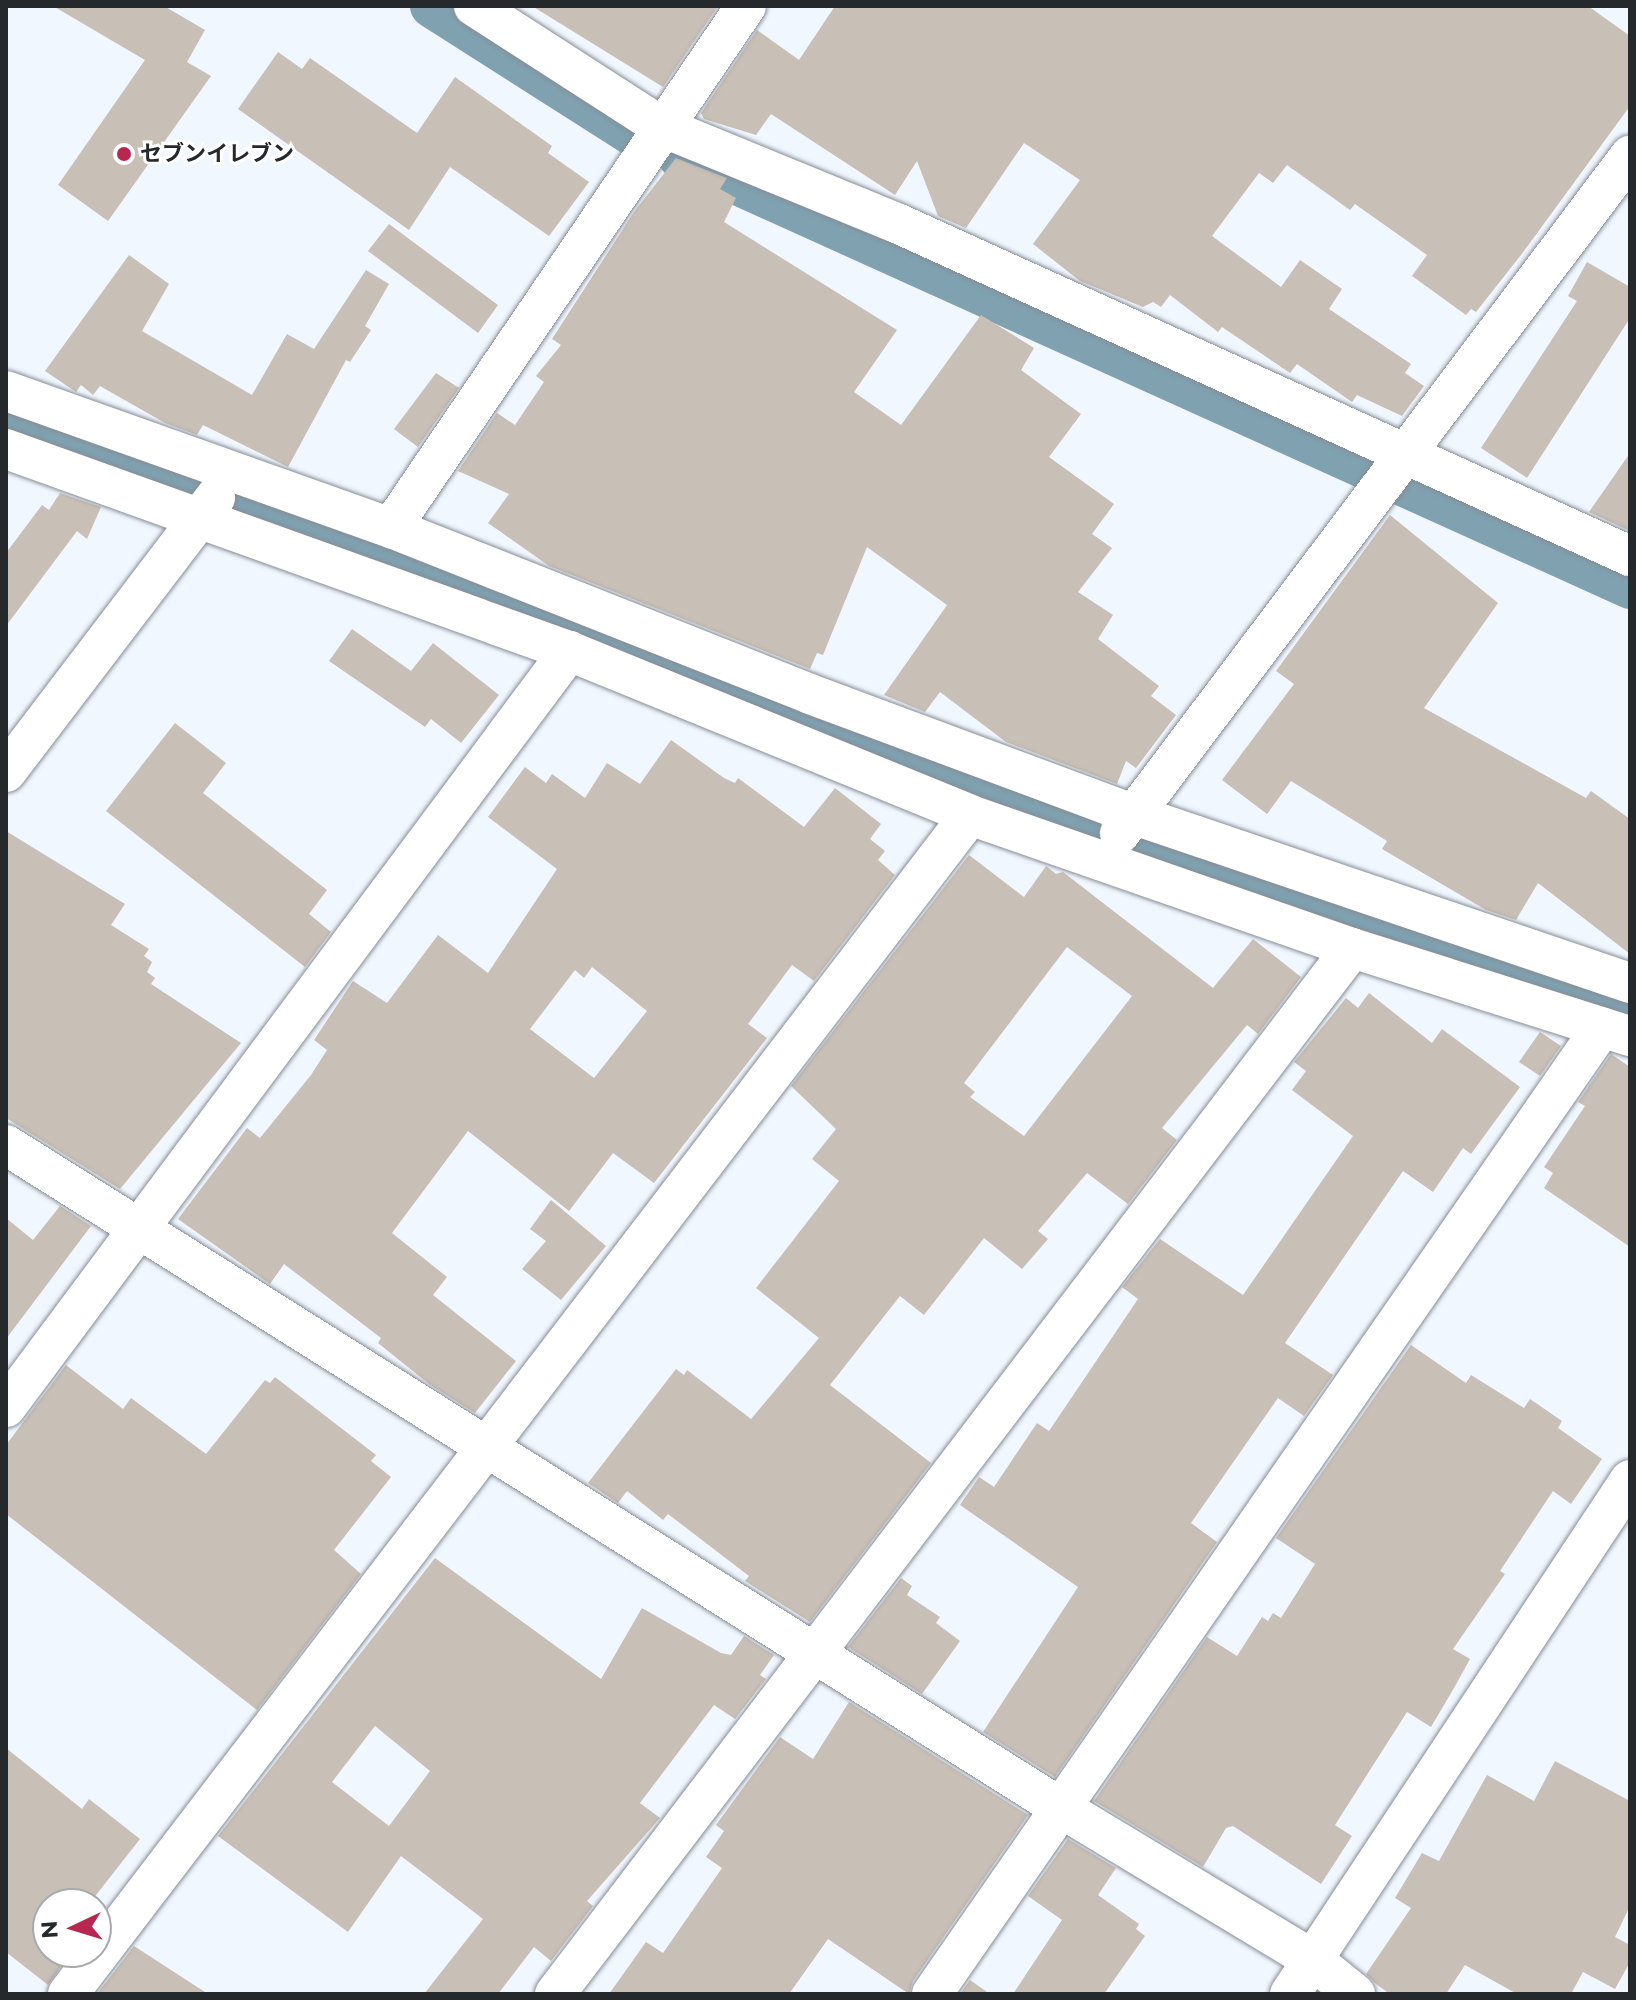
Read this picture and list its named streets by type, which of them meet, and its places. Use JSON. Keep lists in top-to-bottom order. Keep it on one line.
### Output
{"places":["セブンイレブン"],"north":"left"}
